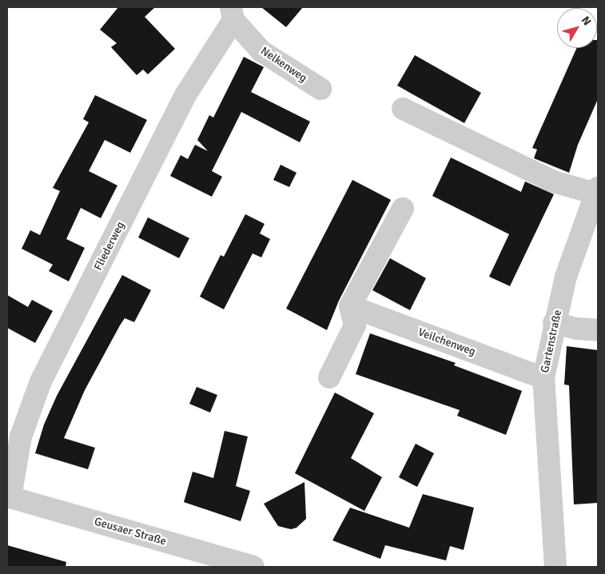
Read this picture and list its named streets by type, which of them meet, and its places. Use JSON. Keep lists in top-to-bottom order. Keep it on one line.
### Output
{"streets":{"street":["Nelkenweg","Fliederweg","Gartenstraße","Veilchenweg","Geusaer Straße"]},"crossings":[["Nelkenweg","Fliederweg"],["Fliederweg","Geusaer Straße"],["Gartenstraße","Veilchenweg"]],"north":"top right"}
